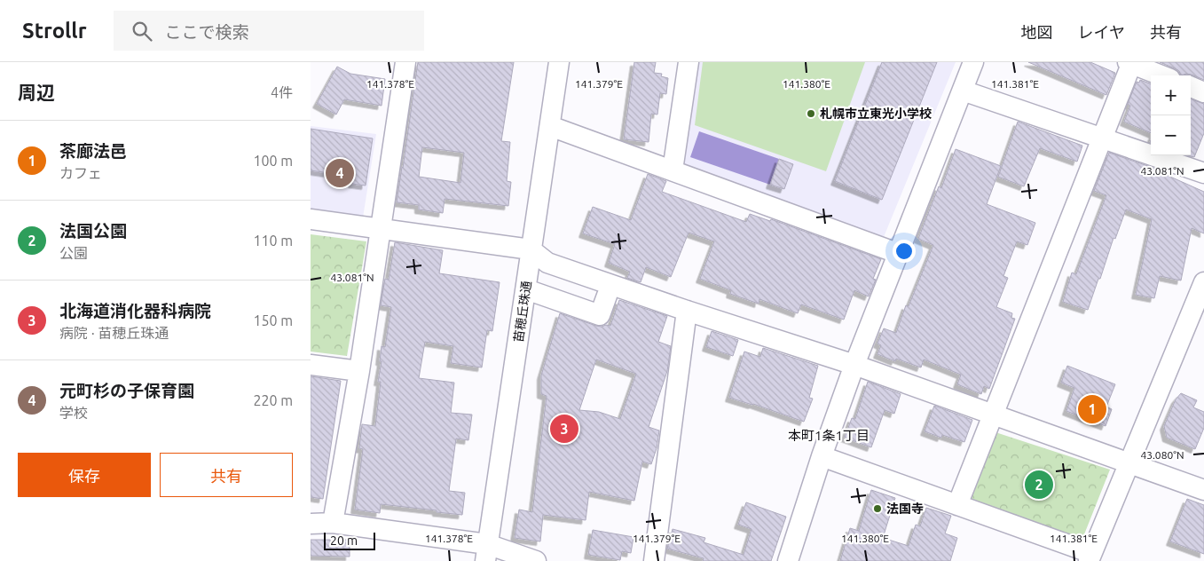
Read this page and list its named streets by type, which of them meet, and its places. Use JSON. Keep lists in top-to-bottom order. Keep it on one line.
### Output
{"streets":{"street":["苗穂丘珠通"]},"districts":["本町1条1丁目"],"places":["札幌市立東光小学校","法国寺"],"scale_bar":"20 m","page":{"header":"Strollr","search":"ここで検索","nav":["地図","レイヤ","共有"],"heading":["周辺","4件"],"map_buttons":["+","−"],"list":[{"mark":"1","name":"茶廊法邑","note":"カフェ","value":"100 m"},{"mark":"2","name":"法国公園","note":"公園","value":"110 m"},{"mark":"3","name":"北海道消化器科病院","note":"病院 · 苗穂丘珠通","value":"150 m"},{"mark":"4","name":"元町杉の子保育園","note":"学校","value":"220 m"}],"pins":["4","1","3","2"],"buttons":["保存","共有"],"scale":"20 m"},"coordinates":["141.378°E","141.379°E","141.380°E","141.381°E","43.081°N","43.080°N"]}
